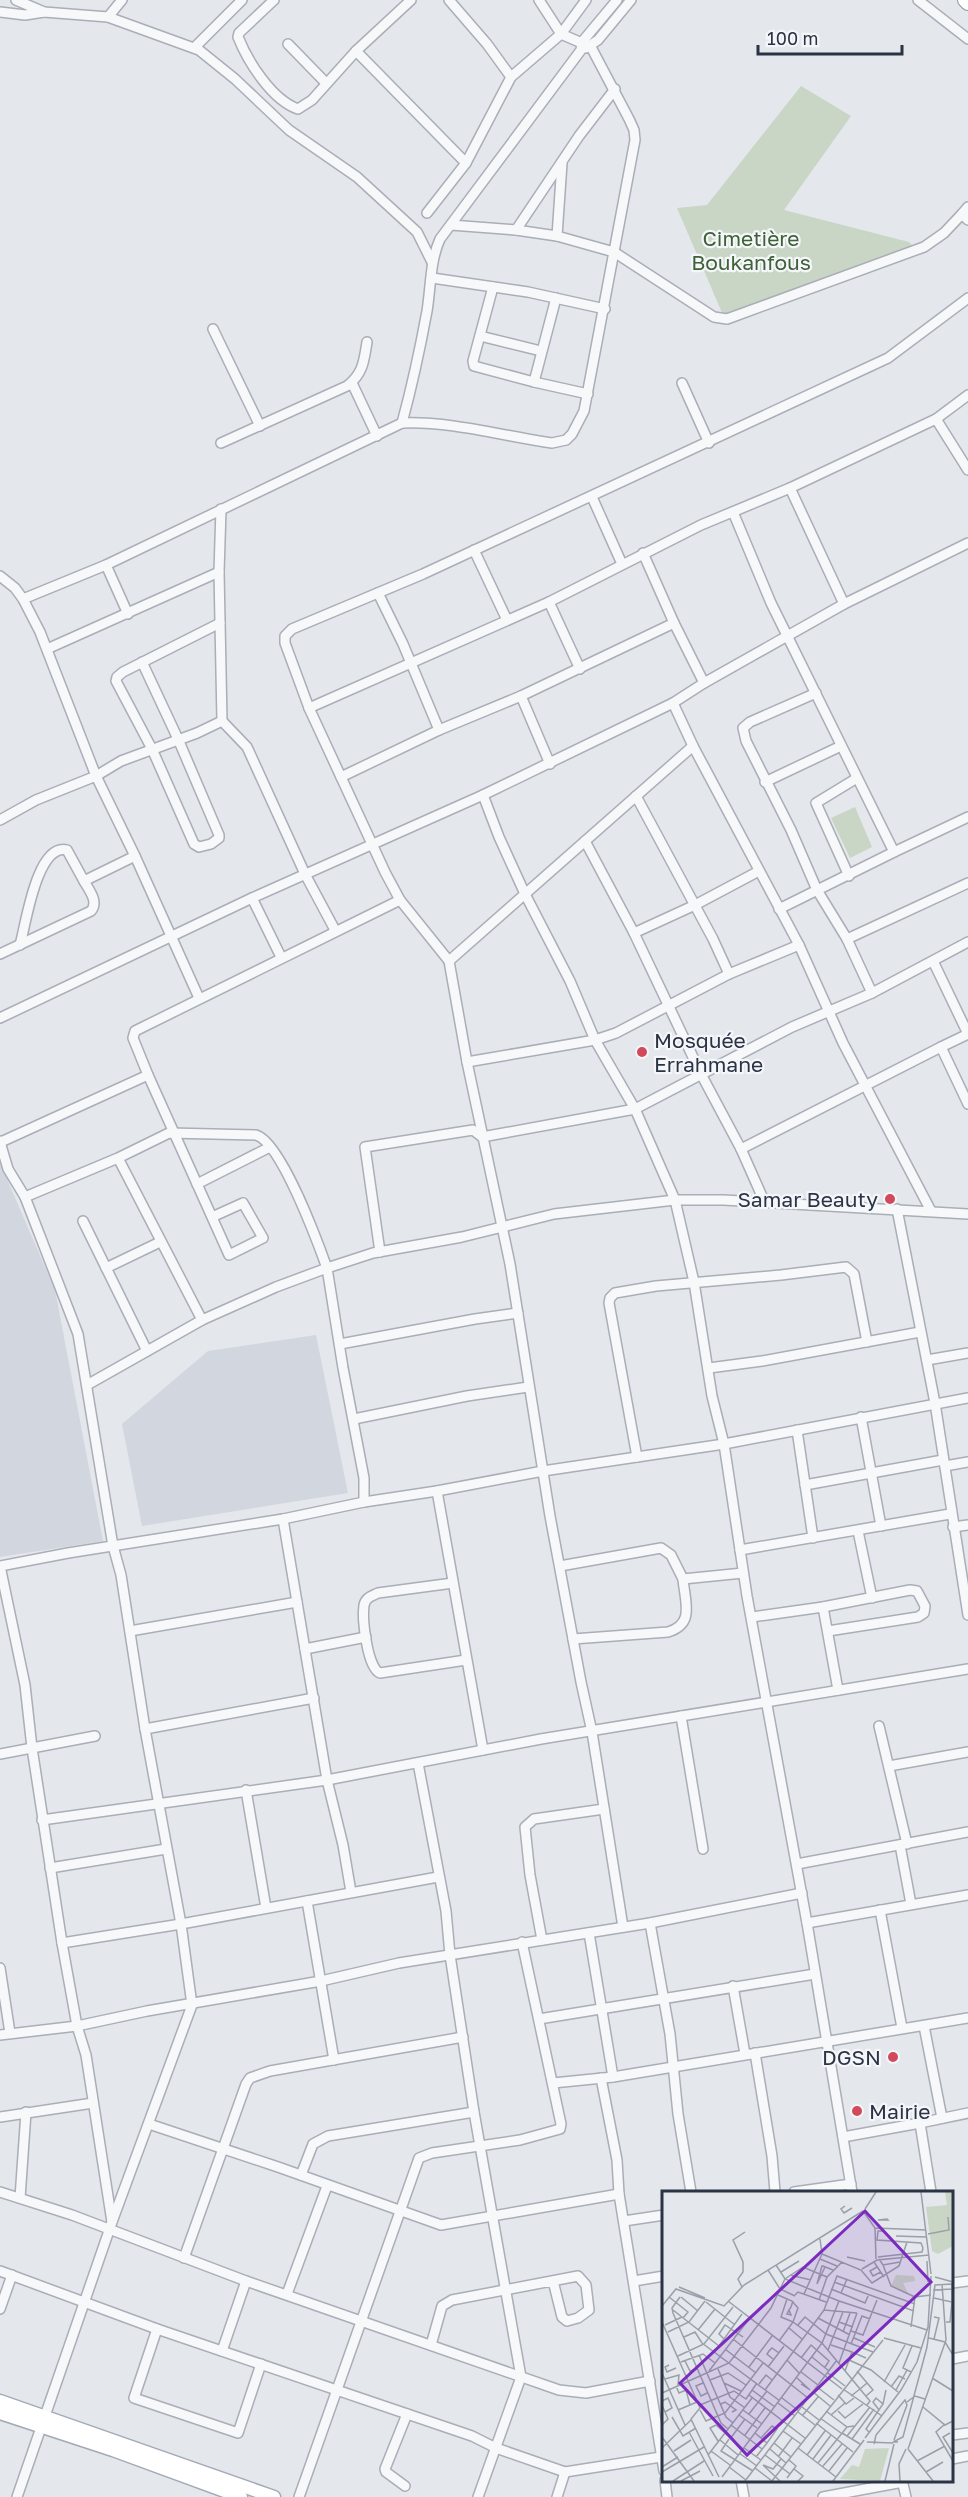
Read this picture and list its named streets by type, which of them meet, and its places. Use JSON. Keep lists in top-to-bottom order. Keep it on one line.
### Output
{"parks":["Cimetière Boukanfous"],"places":["Mosquée Errahmane","Samar Beauty","DGSN","Mairie"],"scale_bar":"100 m"}
